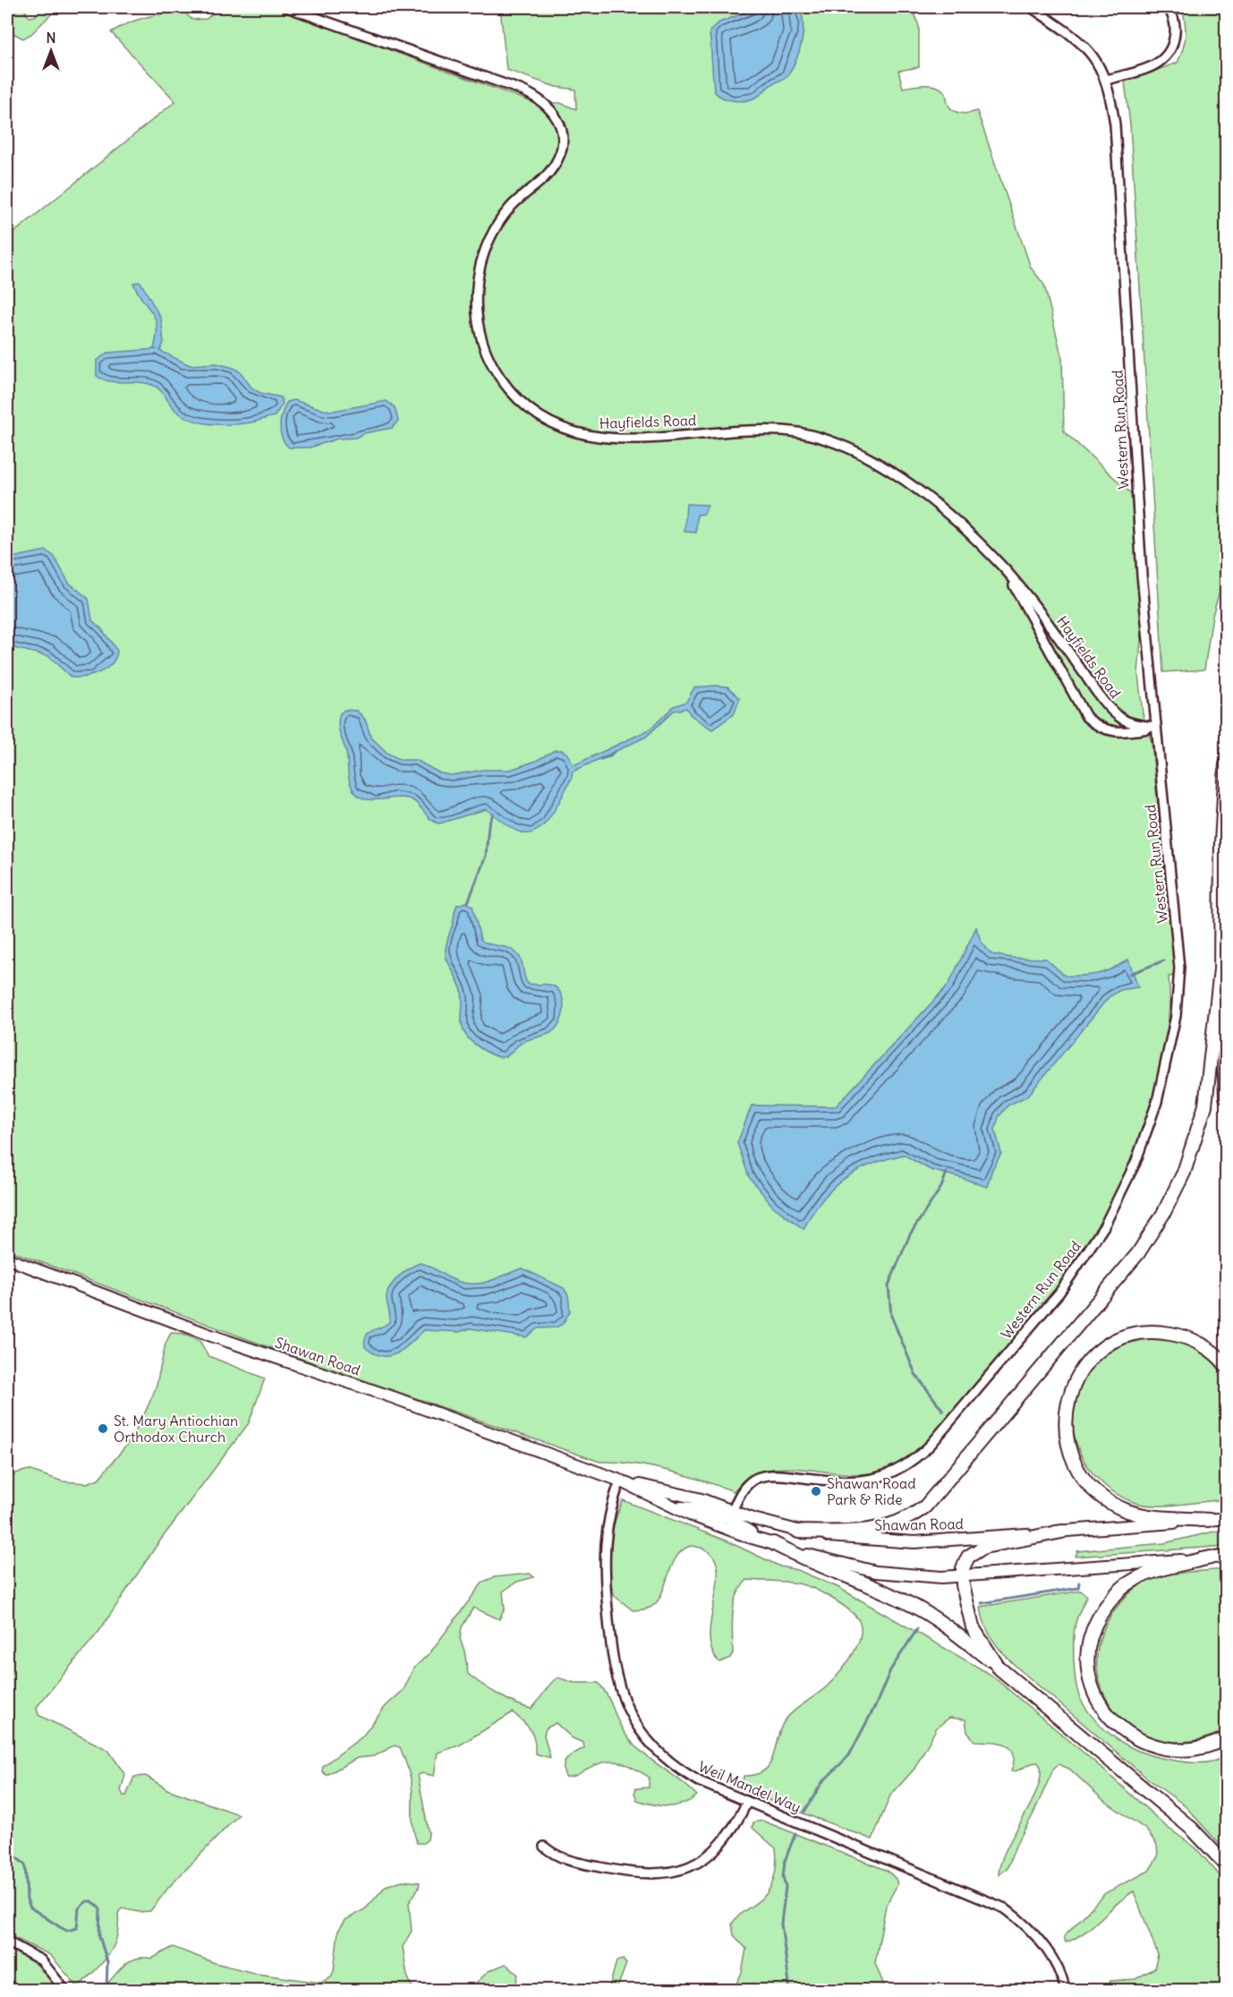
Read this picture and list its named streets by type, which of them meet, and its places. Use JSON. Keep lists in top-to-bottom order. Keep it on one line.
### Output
{"streets":{"main road":["Shawan Road"],"street":["Hayfields Road","Western Run Road","Weil Mandel Way"]},"crossings":[["Hayfields Road","Western Run Road"],["Western Run Road","Shawan Road"],["Shawan Road","Weil Mandel Way"]],"places":["St. Mary Antiochian Orthodox Church","Shawan Road Park & Ride"],"north":"top"}
